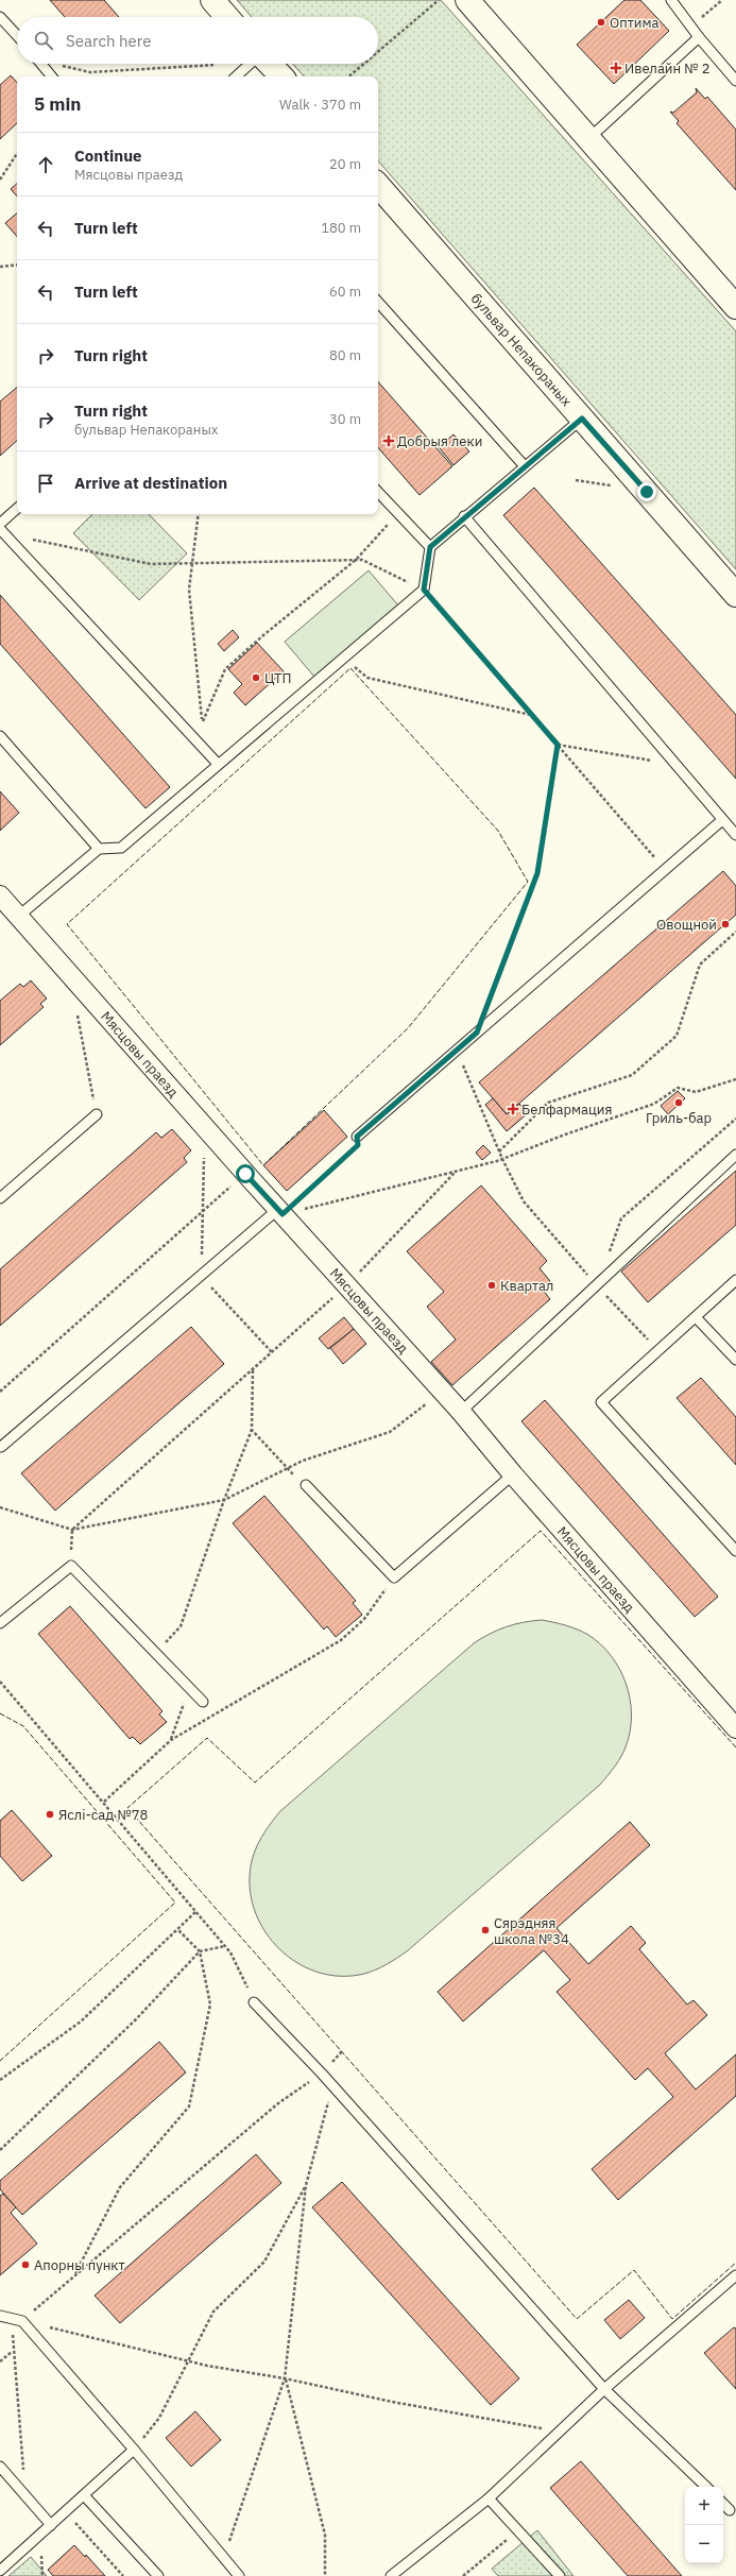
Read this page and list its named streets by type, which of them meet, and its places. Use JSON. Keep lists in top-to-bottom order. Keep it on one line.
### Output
{"streets":{"main road":["бульвар Непакораных"],"street":["Мясцовы праезд"]},"places":{"other":["Оптима","ЦТП","Овощной","Гриль-бар","Квартал","Яслі-сад №78","Сярэдняя школа №34","Апорны пункт"],"health":["Ивелайн № 2","Добрыя леки","Белфармация"]},"page":{"search":"Search here","heading":["5 min","Walk · 370 m"],"list":[["Continue","Мясцовы праезд","20 m"],["Turn left","180 m"],["Turn left","60 m"],["Turn right","80 m"],["Turn right","бульвар Непакораных","30 m"],"Arrive at destination"],"map_buttons":["+","−"]}}
